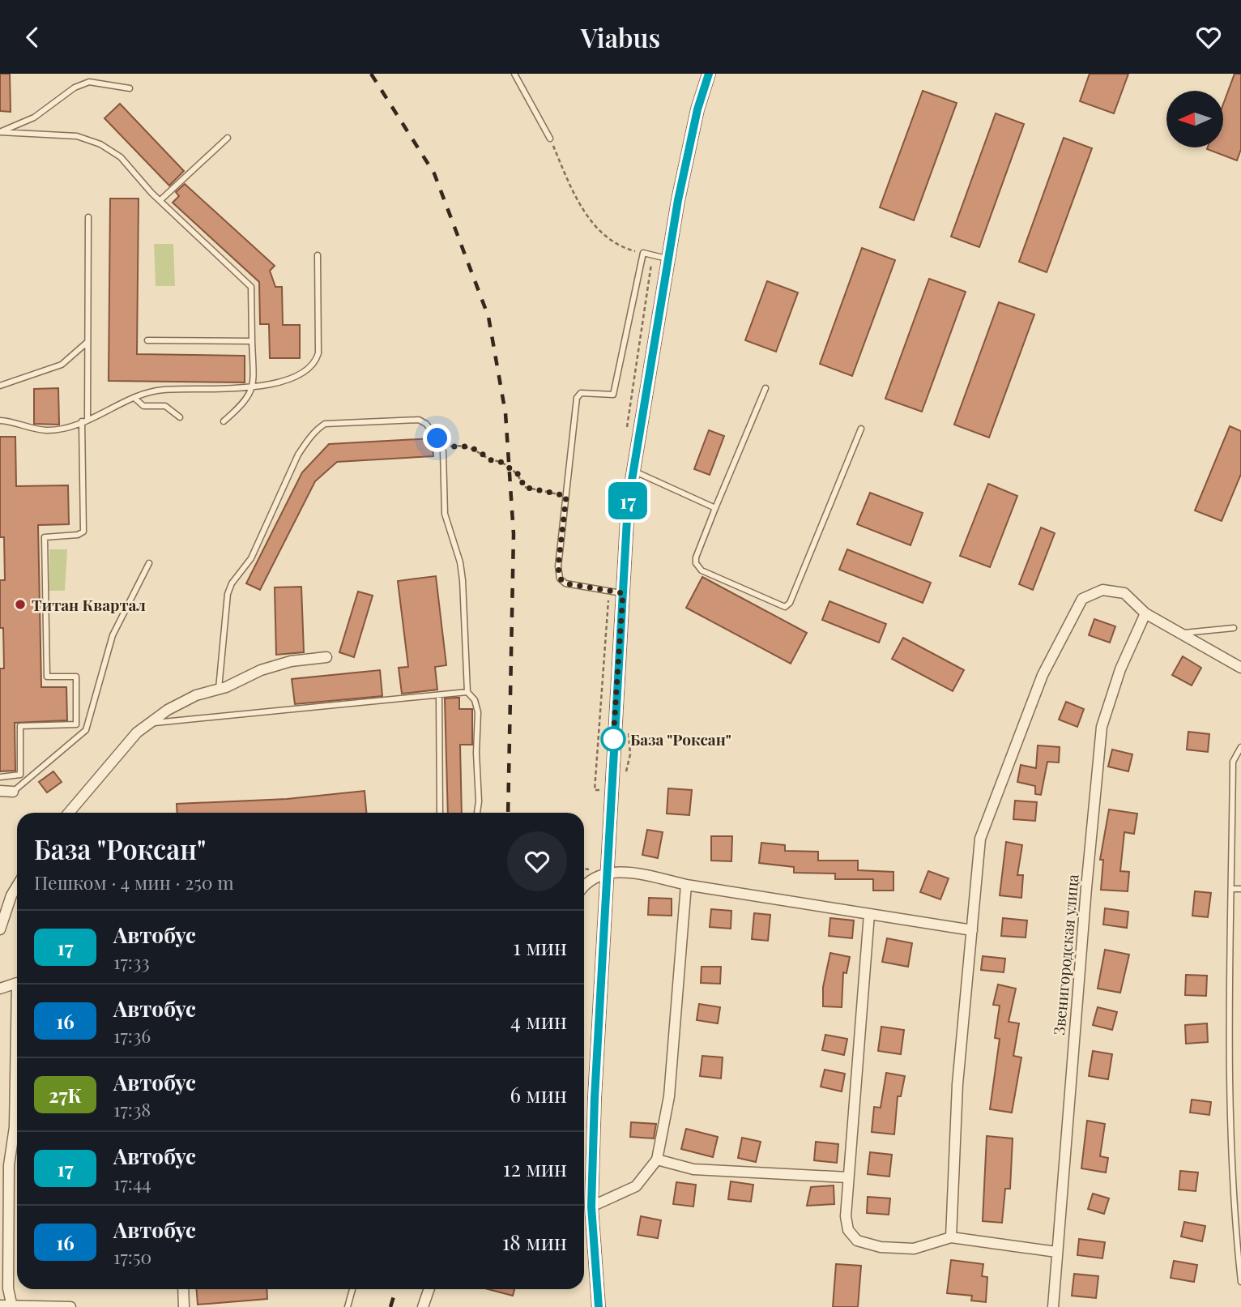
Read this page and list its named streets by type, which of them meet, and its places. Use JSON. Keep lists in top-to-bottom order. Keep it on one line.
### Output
{"streets":{"street":["Звенигородская улица"]},"places":["Титан Квартал","База \"Роксан\""],"lines":["bus line 17"],"north":"left","page":{"header":"Viabus","on_map":"17","heading":["База \"Роксан\"","Пешком · 4 мин · 250 m"],"list":[{"mark":"17","name":"Автобус","note":"17:33","value":"1 мин"},{"mark":"16","name":"Автобус","note":"17:36","value":"4 мин"},{"mark":"27К","name":"Автобус","note":"17:38","value":"6 мин"},{"mark":"17","name":"Автобус","note":"17:44","value":"12 мин"},{"mark":"16","name":"Автобус","note":"17:50","value":"18 мин"}]}}
